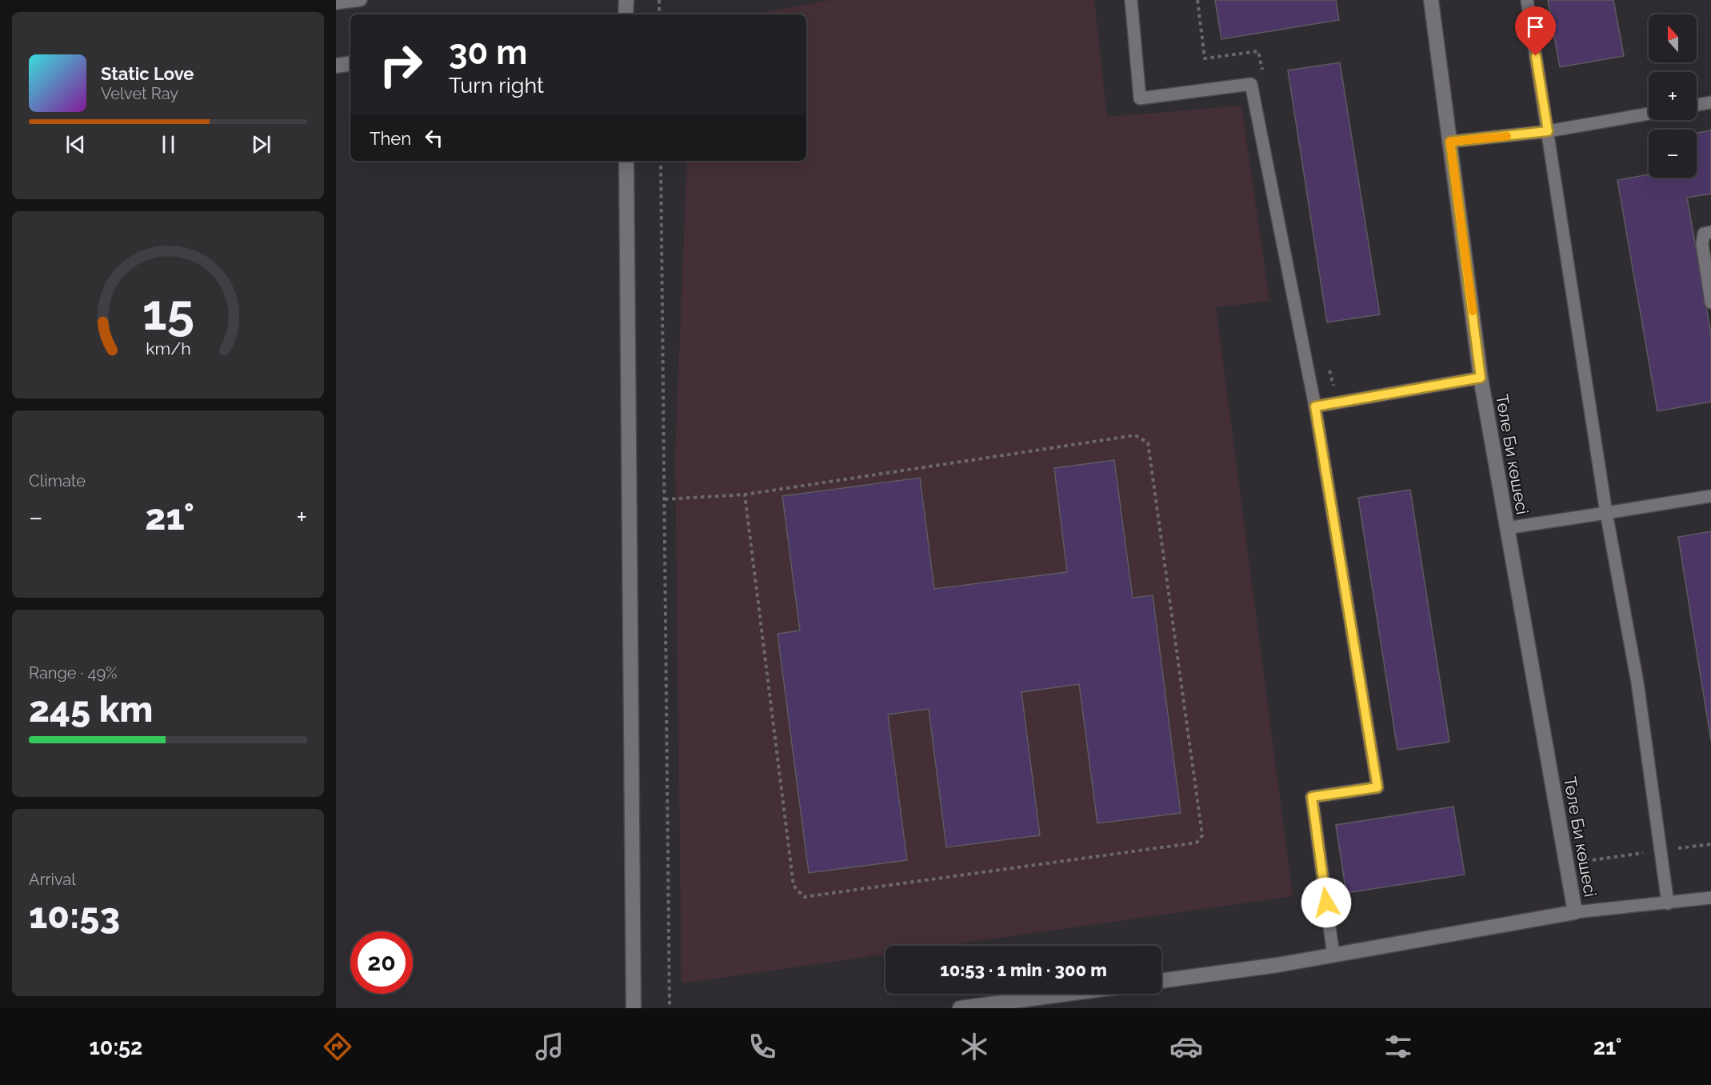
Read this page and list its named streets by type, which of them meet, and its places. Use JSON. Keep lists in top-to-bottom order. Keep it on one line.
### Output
{"streets":{"street":["Төле Би көшесі"]},"north":"top","page":{"map_buttons":["+","−"],"turn":["30 m","Turn right"],"song":["Static Love","Velvet Ray"],"then":"Then","tile":["Climate",["Range · 49%","245 km"],["Arrival","10:53"]],"heat":["−","21°","+"],"limit":"20","trip":"10:53 · 1 min · 300 m","tabs":["10:52","21°"],"gauge":["15","km/h"]}}
